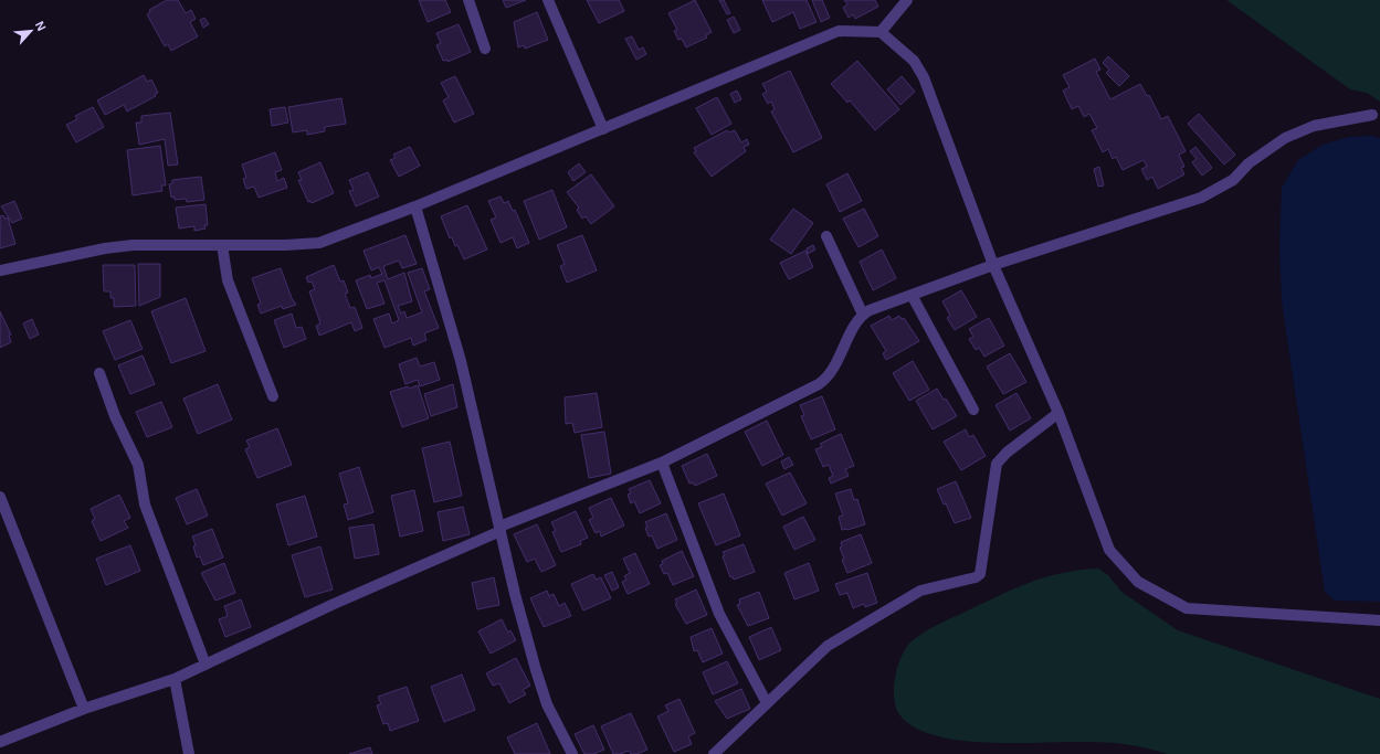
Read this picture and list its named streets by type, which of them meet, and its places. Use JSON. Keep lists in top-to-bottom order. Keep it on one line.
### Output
{"north":"top right"}
